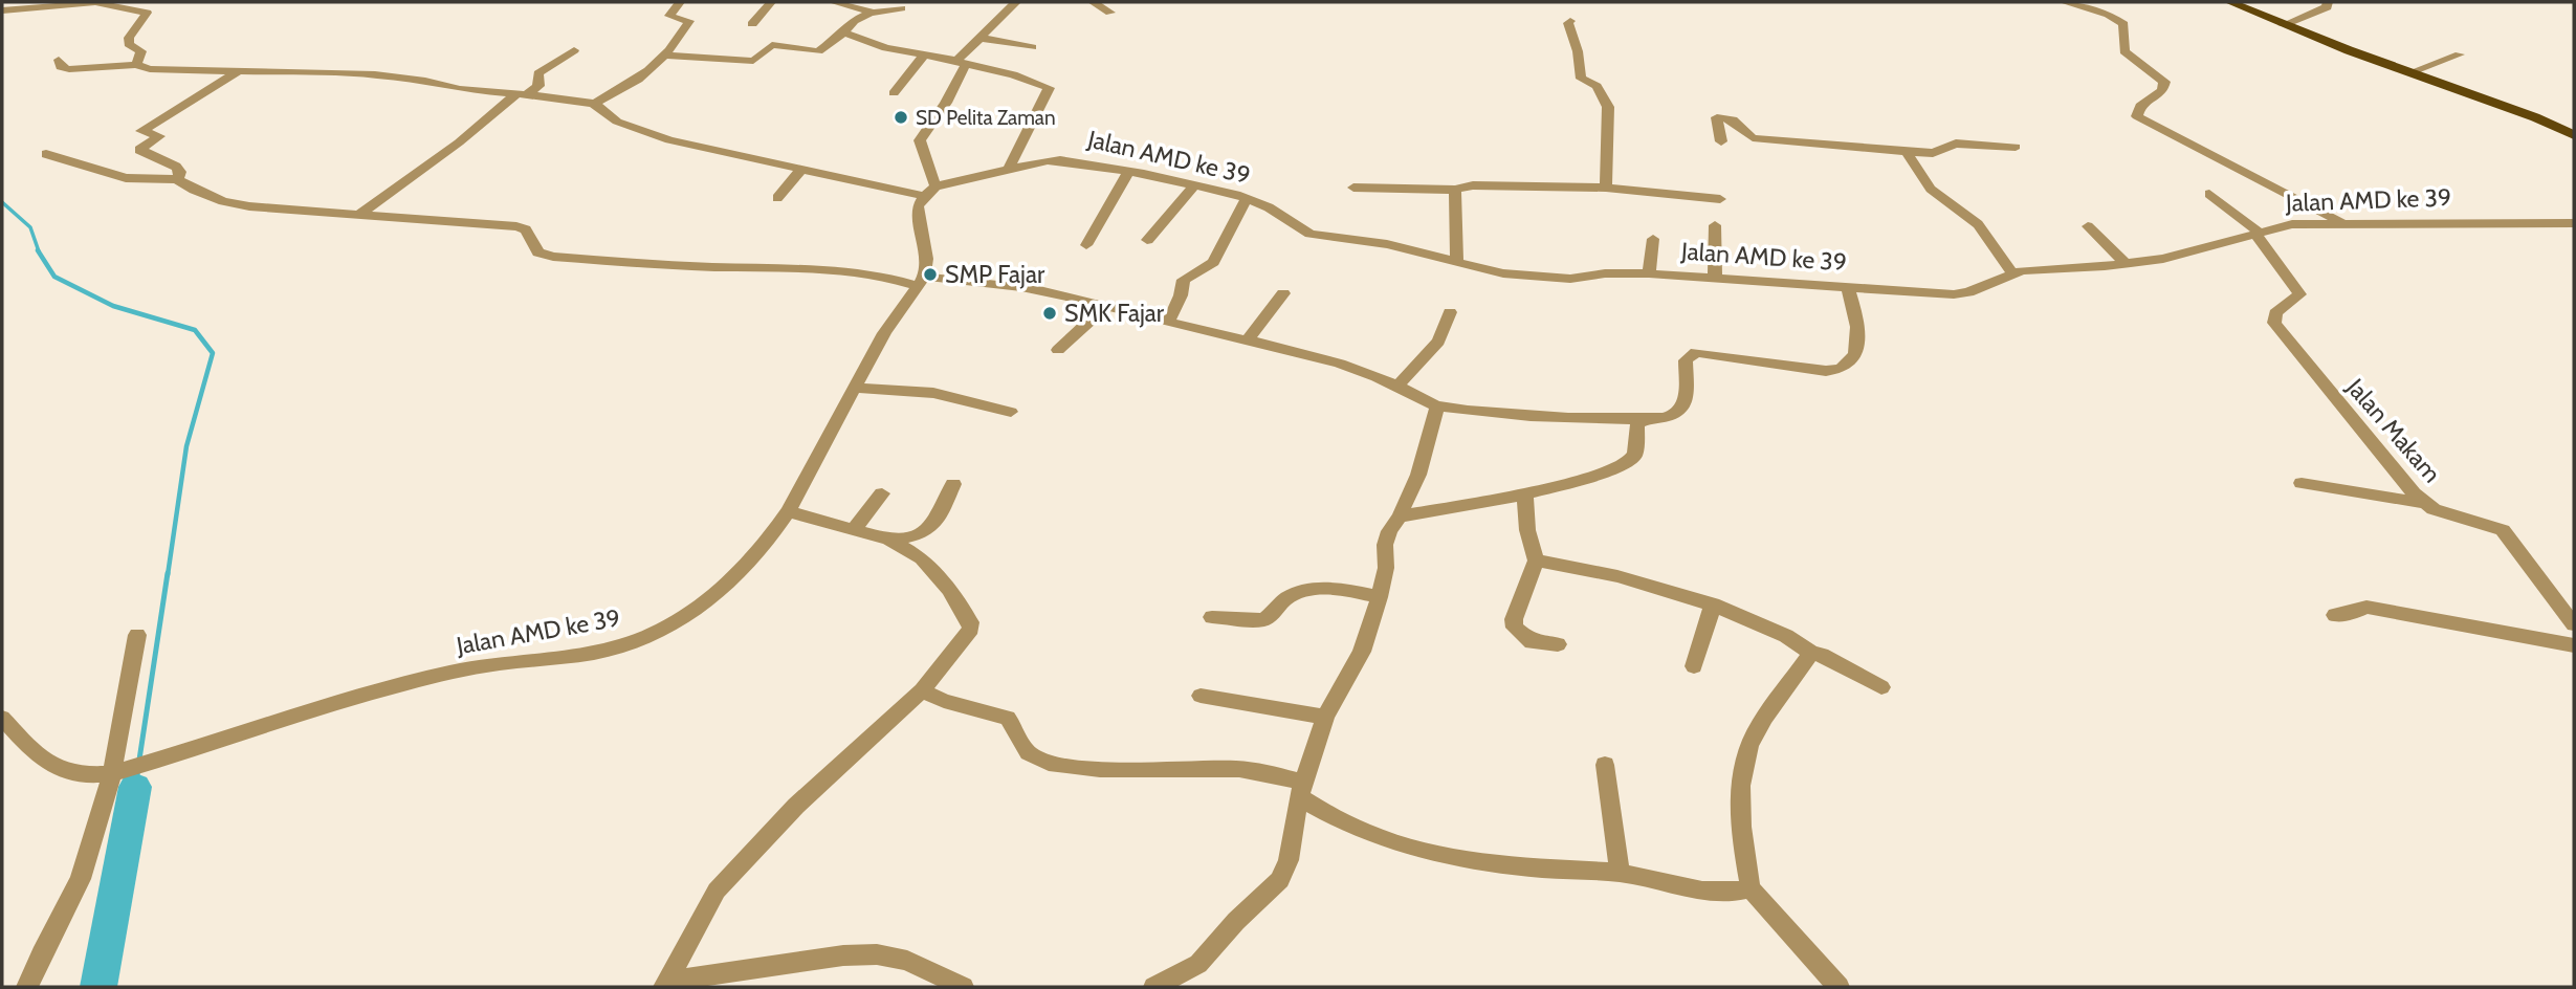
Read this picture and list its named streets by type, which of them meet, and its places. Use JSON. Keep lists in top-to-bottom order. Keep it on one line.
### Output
{"streets":{"street":["Jalan AMD ke 39","Jalan Makam"]},"crossings":[["Jalan AMD ke 39","Jalan Makam"]],"places":["SD Pelita Zaman","SMP Fajar","SMK Fajar"]}
